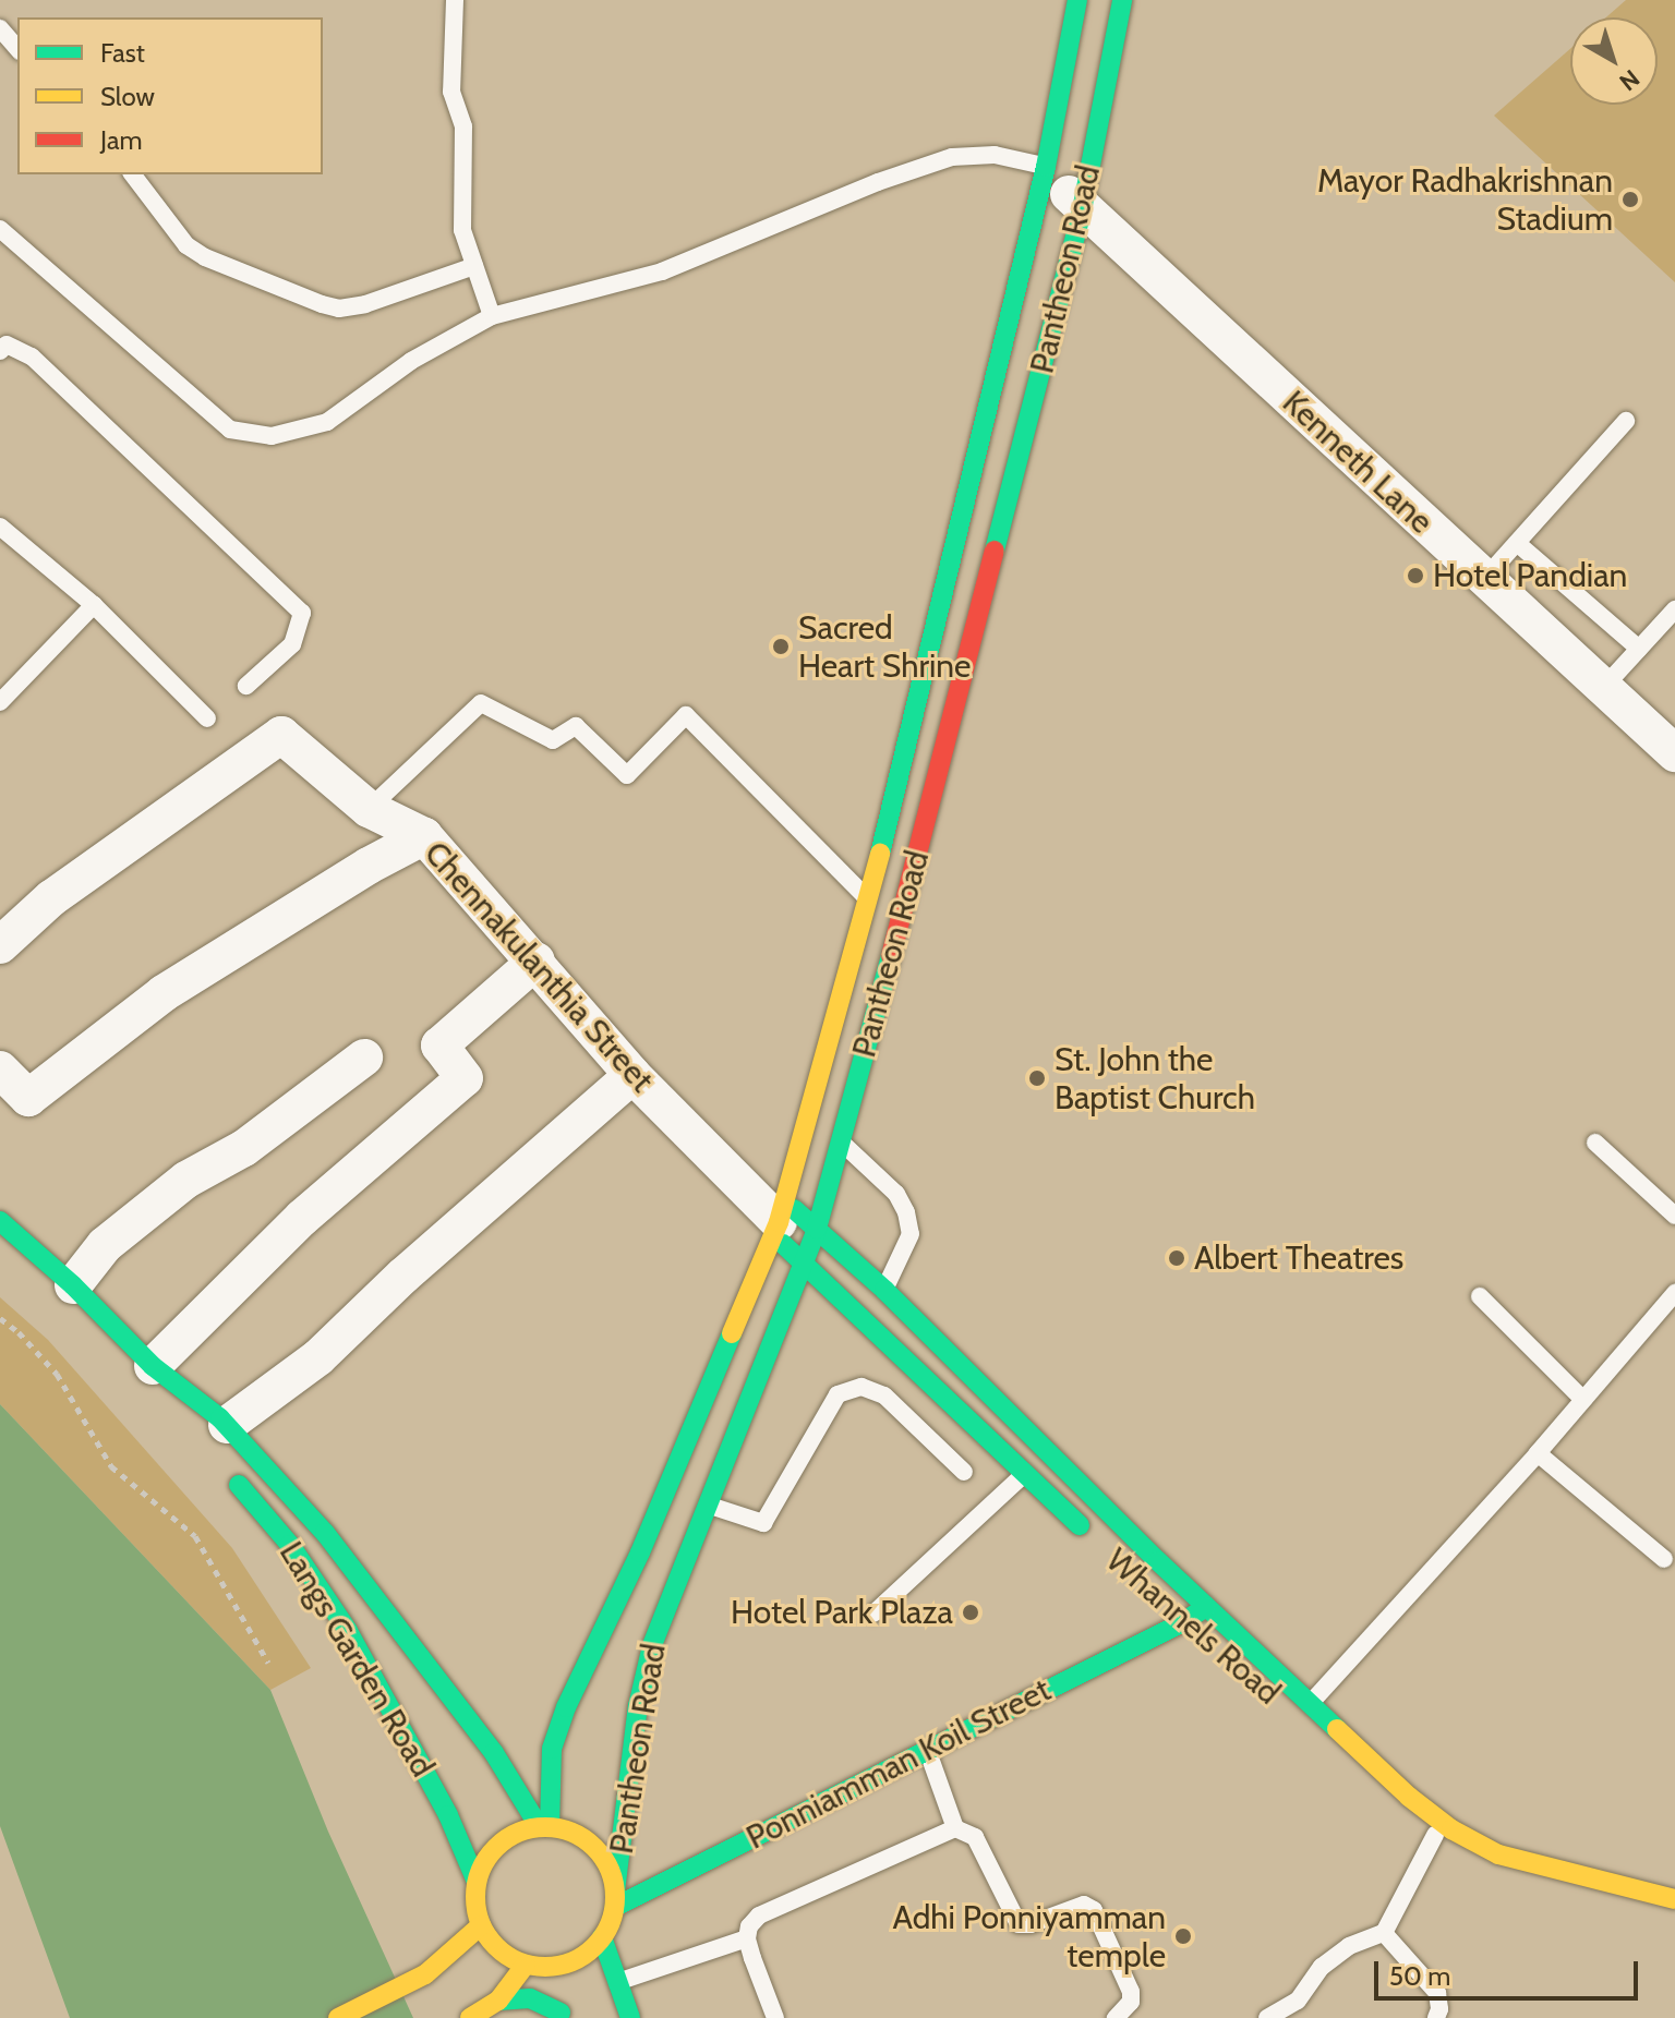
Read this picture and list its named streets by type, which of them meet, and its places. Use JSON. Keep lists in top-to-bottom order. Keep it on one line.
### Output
{"streets":{"main road":["Pantheon Road","Whannels Road","Langs Garden Road","Ponniamman Koil Street"],"street":["Kenneth Lane","Chennakulanthia Street"]},"crossings":[["Pantheon Road","Kenneth Lane"],["Pantheon Road","Chennakulanthia Street"],["Pantheon Road","Whannels Road"],["Pantheon Road","Langs Garden Road"],["Pantheon Road","Ponniamman Koil Street"],["Chennakulanthia Street","Whannels Road"],["Whannels Road","Ponniamman Koil Street"],["Langs Garden Road","Ponniamman Koil Street"]],"places":["Mayor Radhakrishnan Stadium","Hotel Pandian","Sacred Heart Shrine","St. John the Baptist Church","Albert Theatres","Hotel Park Plaza","Adhi Ponniyamman temple"],"legend":["Fast","Slow","Jam"],"scale_bar":"50 m","north":"bottom right"}
